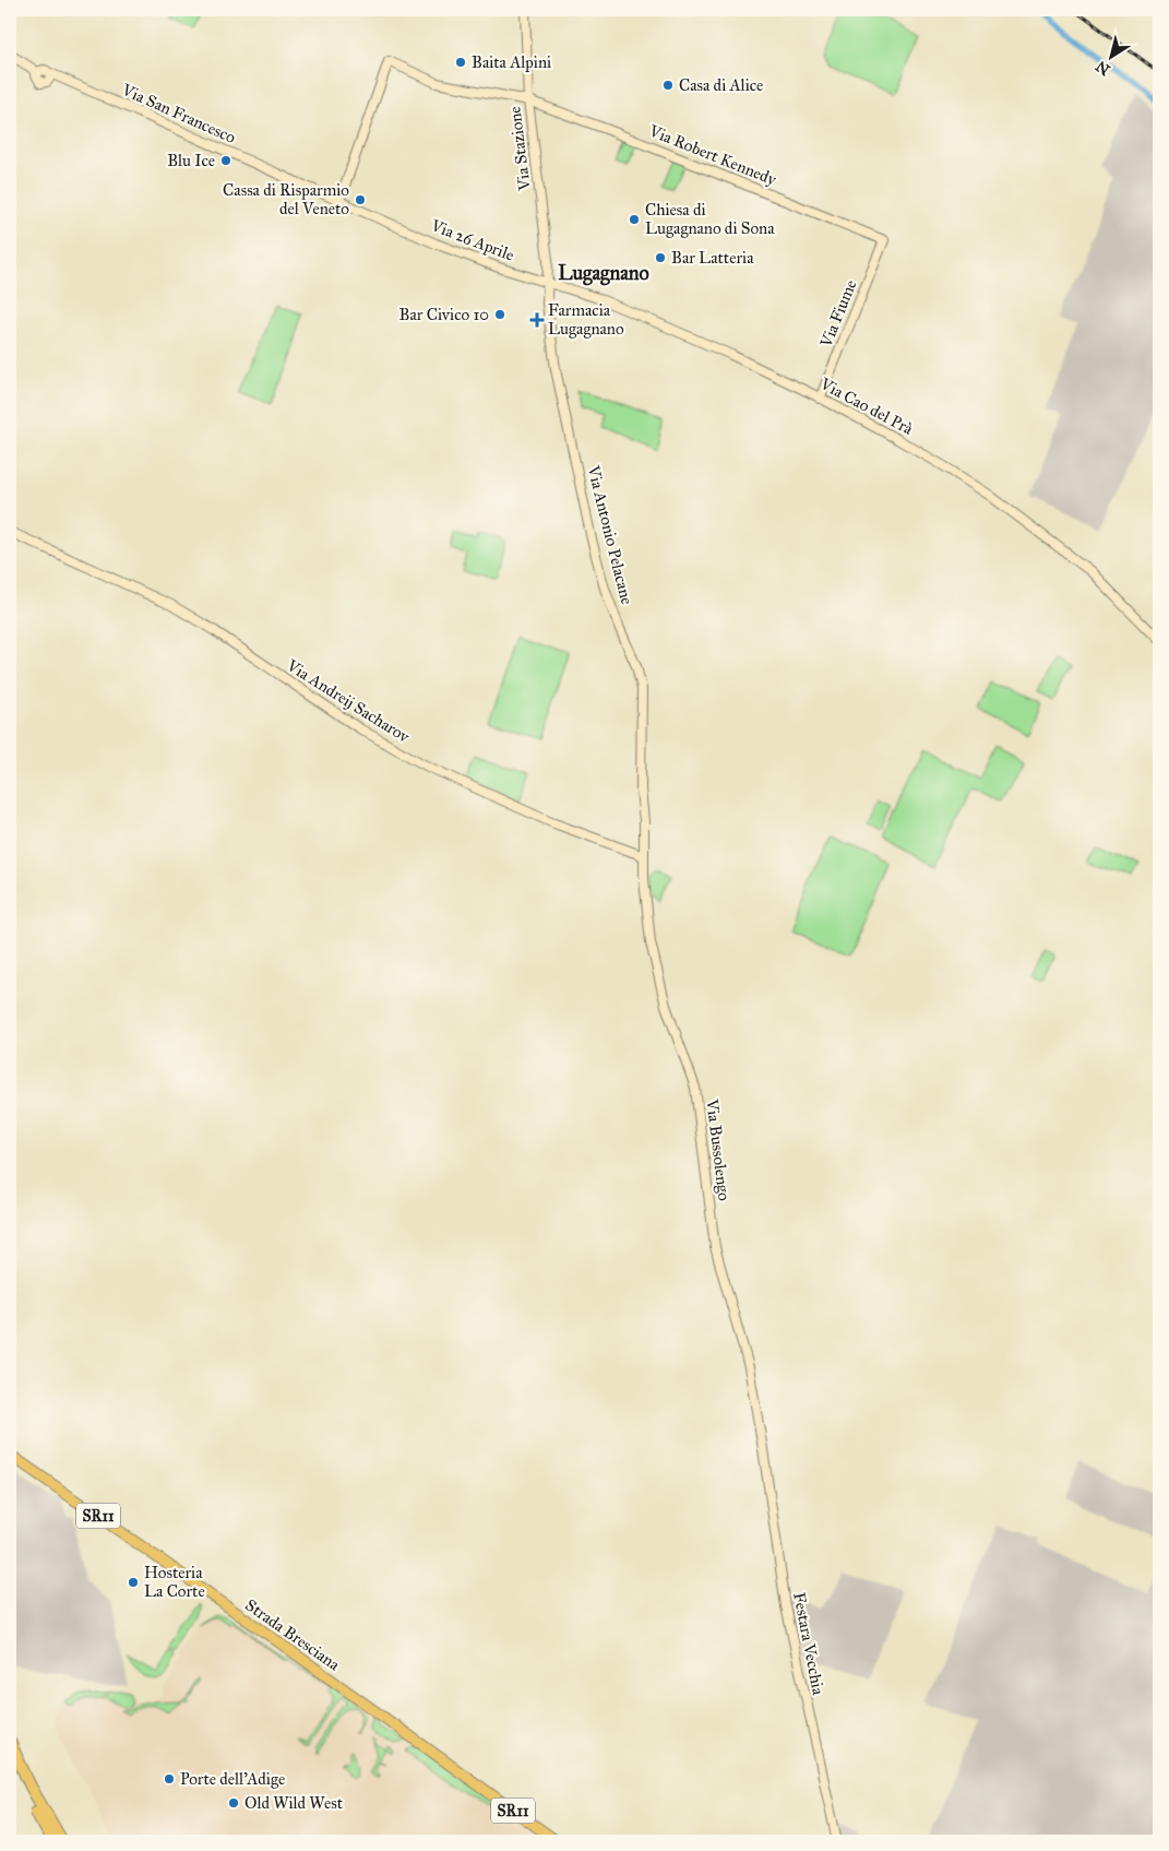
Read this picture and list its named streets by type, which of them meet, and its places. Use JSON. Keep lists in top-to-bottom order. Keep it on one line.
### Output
{"streets":{"main road":["SR11","Strada Bresciana"],"street":["Via San Francesco","Via Stazione","Via Robert Kennedy","Via 26 Aprile","Via Fiume","Via Cao del Prà","Via Antonio Pelacane","Via Andreij Sacharov","Via Bussolengo","Festara Vecchia"]},"crossings":[["Via San Francesco","Via Robert Kennedy"],["Via San Francesco","Via 26 Aprile"],["Via Stazione","Via Robert Kennedy"],["Via Stazione","Via 26 Aprile"],["Via Stazione","Via Cao del Prà"],["Via Stazione","Via Antonio Pelacane"],["Via Robert Kennedy","Via 26 Aprile"],["Via Robert Kennedy","Via Fiume"],["Via 26 Aprile","Via Cao del Prà"],["Via 26 Aprile","Via Antonio Pelacane"],["Via Fiume","Via Cao del Prà"],["Via Cao del Prà","Via Antonio Pelacane"],["Via Antonio Pelacane","Via Andreij Sacharov"],["Via Antonio Pelacane","Via Bussolengo"],["Via Andreij Sacharov","Via Bussolengo"],["Via Bussolengo","Festara Vecchia"]],"districts":["Lugagnano"],"places":{"other":["Baita Alpini","Casa di Alice","Blu Ice","Cassa di Risparmio del Veneto","Chiesa di Lugagnano di Sona","Bar Latteria","Bar Civico 10","Hosteria La Corte","Porte dell'Adige","Old Wild West"],"health":["Farmacia Lugagnano"]},"north":"bottom left"}
